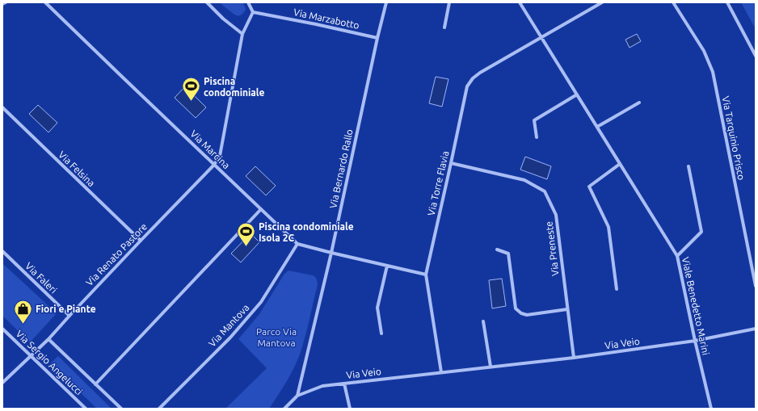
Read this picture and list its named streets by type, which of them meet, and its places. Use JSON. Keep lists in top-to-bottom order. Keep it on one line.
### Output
{"streets":{"street":["Via Marzabotto","Via Tarquinio Prisco","Via Marcina","Via Felsina","Via Bernardo Rallo","Via Torre Flavia","Via Preneste","Via Renato Pastore","Via Faleri","Viale Benedetto Marini","Via Mantova","Via Veio","Via Sergio Angelucci"]},"crossings":[["Via Marzabotto","Via Bernardo Rallo"],["Via Marzabotto","Via Renato Pastore"],["Via Marcina","Via Bernardo Rallo"],["Via Marcina","Via Torre Flavia"],["Via Marcina","Via Renato Pastore"],["Via Marcina","Via Mantova"],["Via Felsina","Via Renato Pastore"],["Via Bernardo Rallo","Via Veio"],["Via Torre Flavia","Via Preneste"],["Via Torre Flavia","Viale Benedetto Marini"],["Via Torre Flavia","Via Veio"],["Via Preneste","Via Veio"],["Via Renato Pastore","Via Faleri"],["Via Renato Pastore","Via Sergio Angelucci"],["Viale Benedetto Marini","Via Veio"]],"parks":["Parco Via Mantova"],"places":{"sports":["Piscina condominiale","Piscina condominiale Isola 2C"],"shop":["Fiori e Piante"]}}
